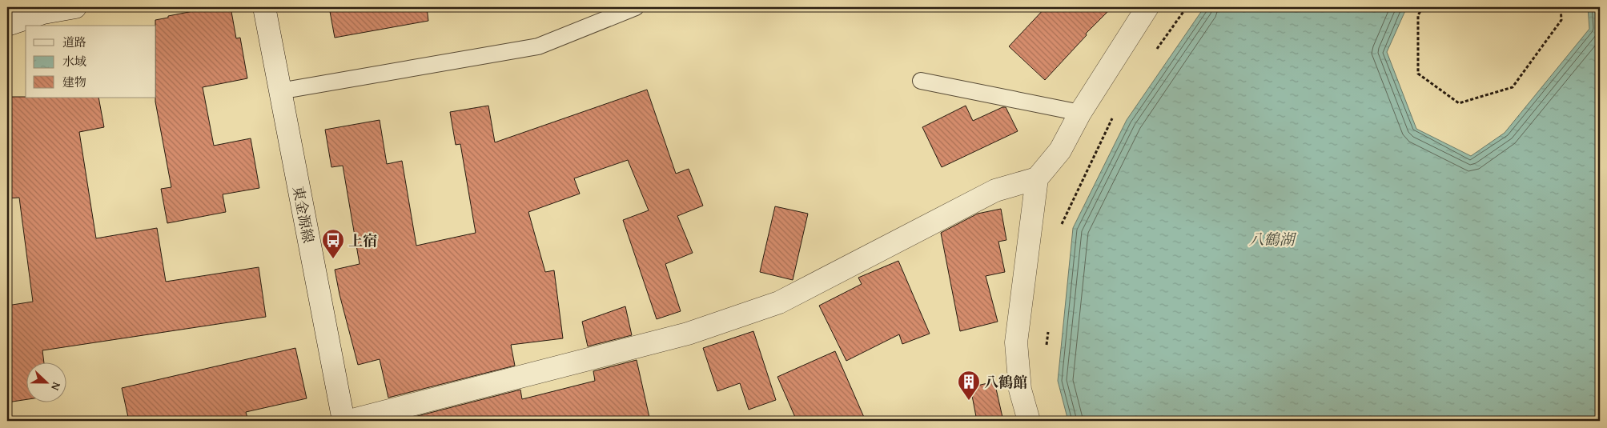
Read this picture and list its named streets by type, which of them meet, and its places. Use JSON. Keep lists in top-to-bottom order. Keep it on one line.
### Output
{"streets":{"street":["東金源線"]},"water":["八鶴湖"],"places":{"bus stop":["上宿"],"building":["八鶴館"]},"legend":["道路","水域","建物"],"north":"right"}
